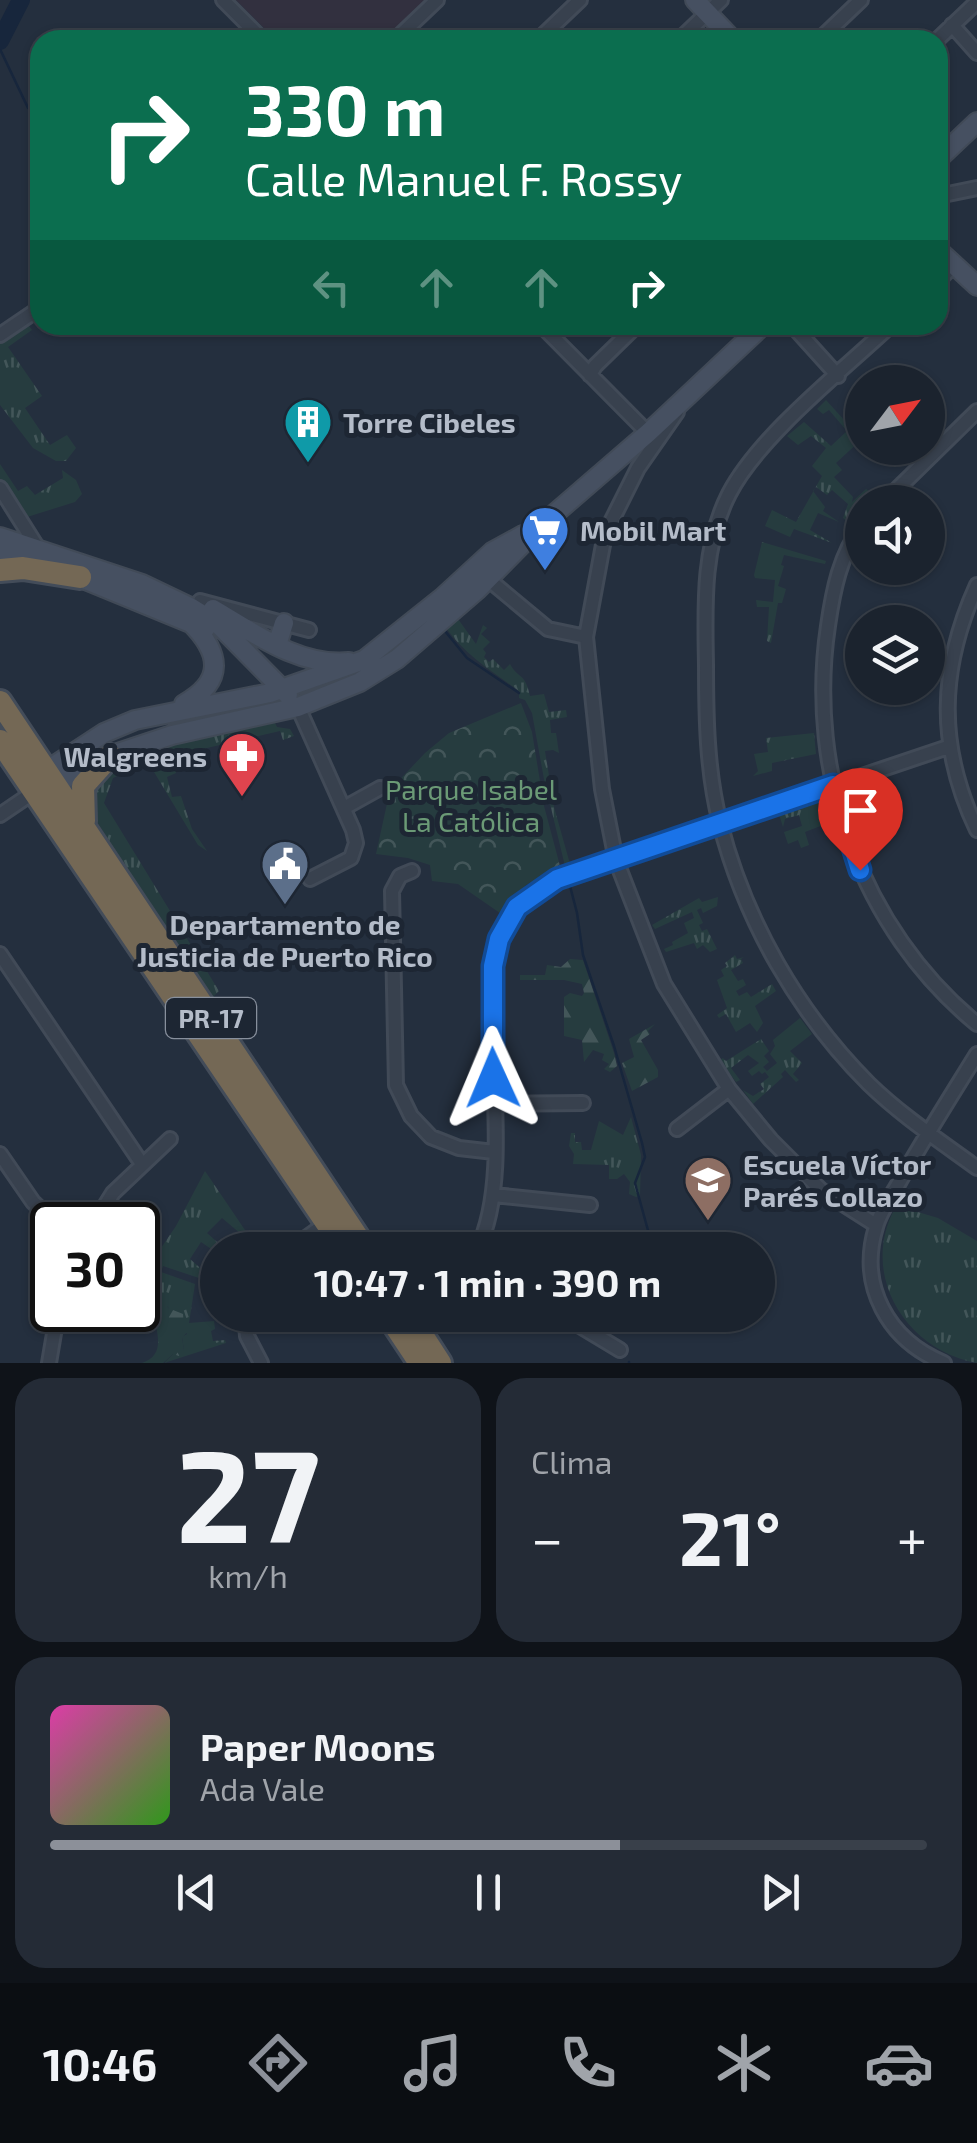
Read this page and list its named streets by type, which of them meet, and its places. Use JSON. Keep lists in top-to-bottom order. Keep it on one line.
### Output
{"streets":{"highway":["PR-17"]},"parks":["Parque Isabel La Católica"],"places":{"building":["Torre Cibeles"],"supermarket":["Mobil Mart"],"pharmacy":["Walgreens"],"public building":["Departamento de Justicia de Puerto Rico"],"school or university":["Escuela Víctor Parés Collazo"]},"north":"top right","page":{"turn":["330 m","Calle Manuel F. Rossy"],"limit":"30","trip":"10:47 · 1 min · 390 m","tile":[["27","km/h"],"Clima"],"heat":["−","21°","+"],"song":["Paper Moons","Ada Vale"],"tabs":"10:46"}}
